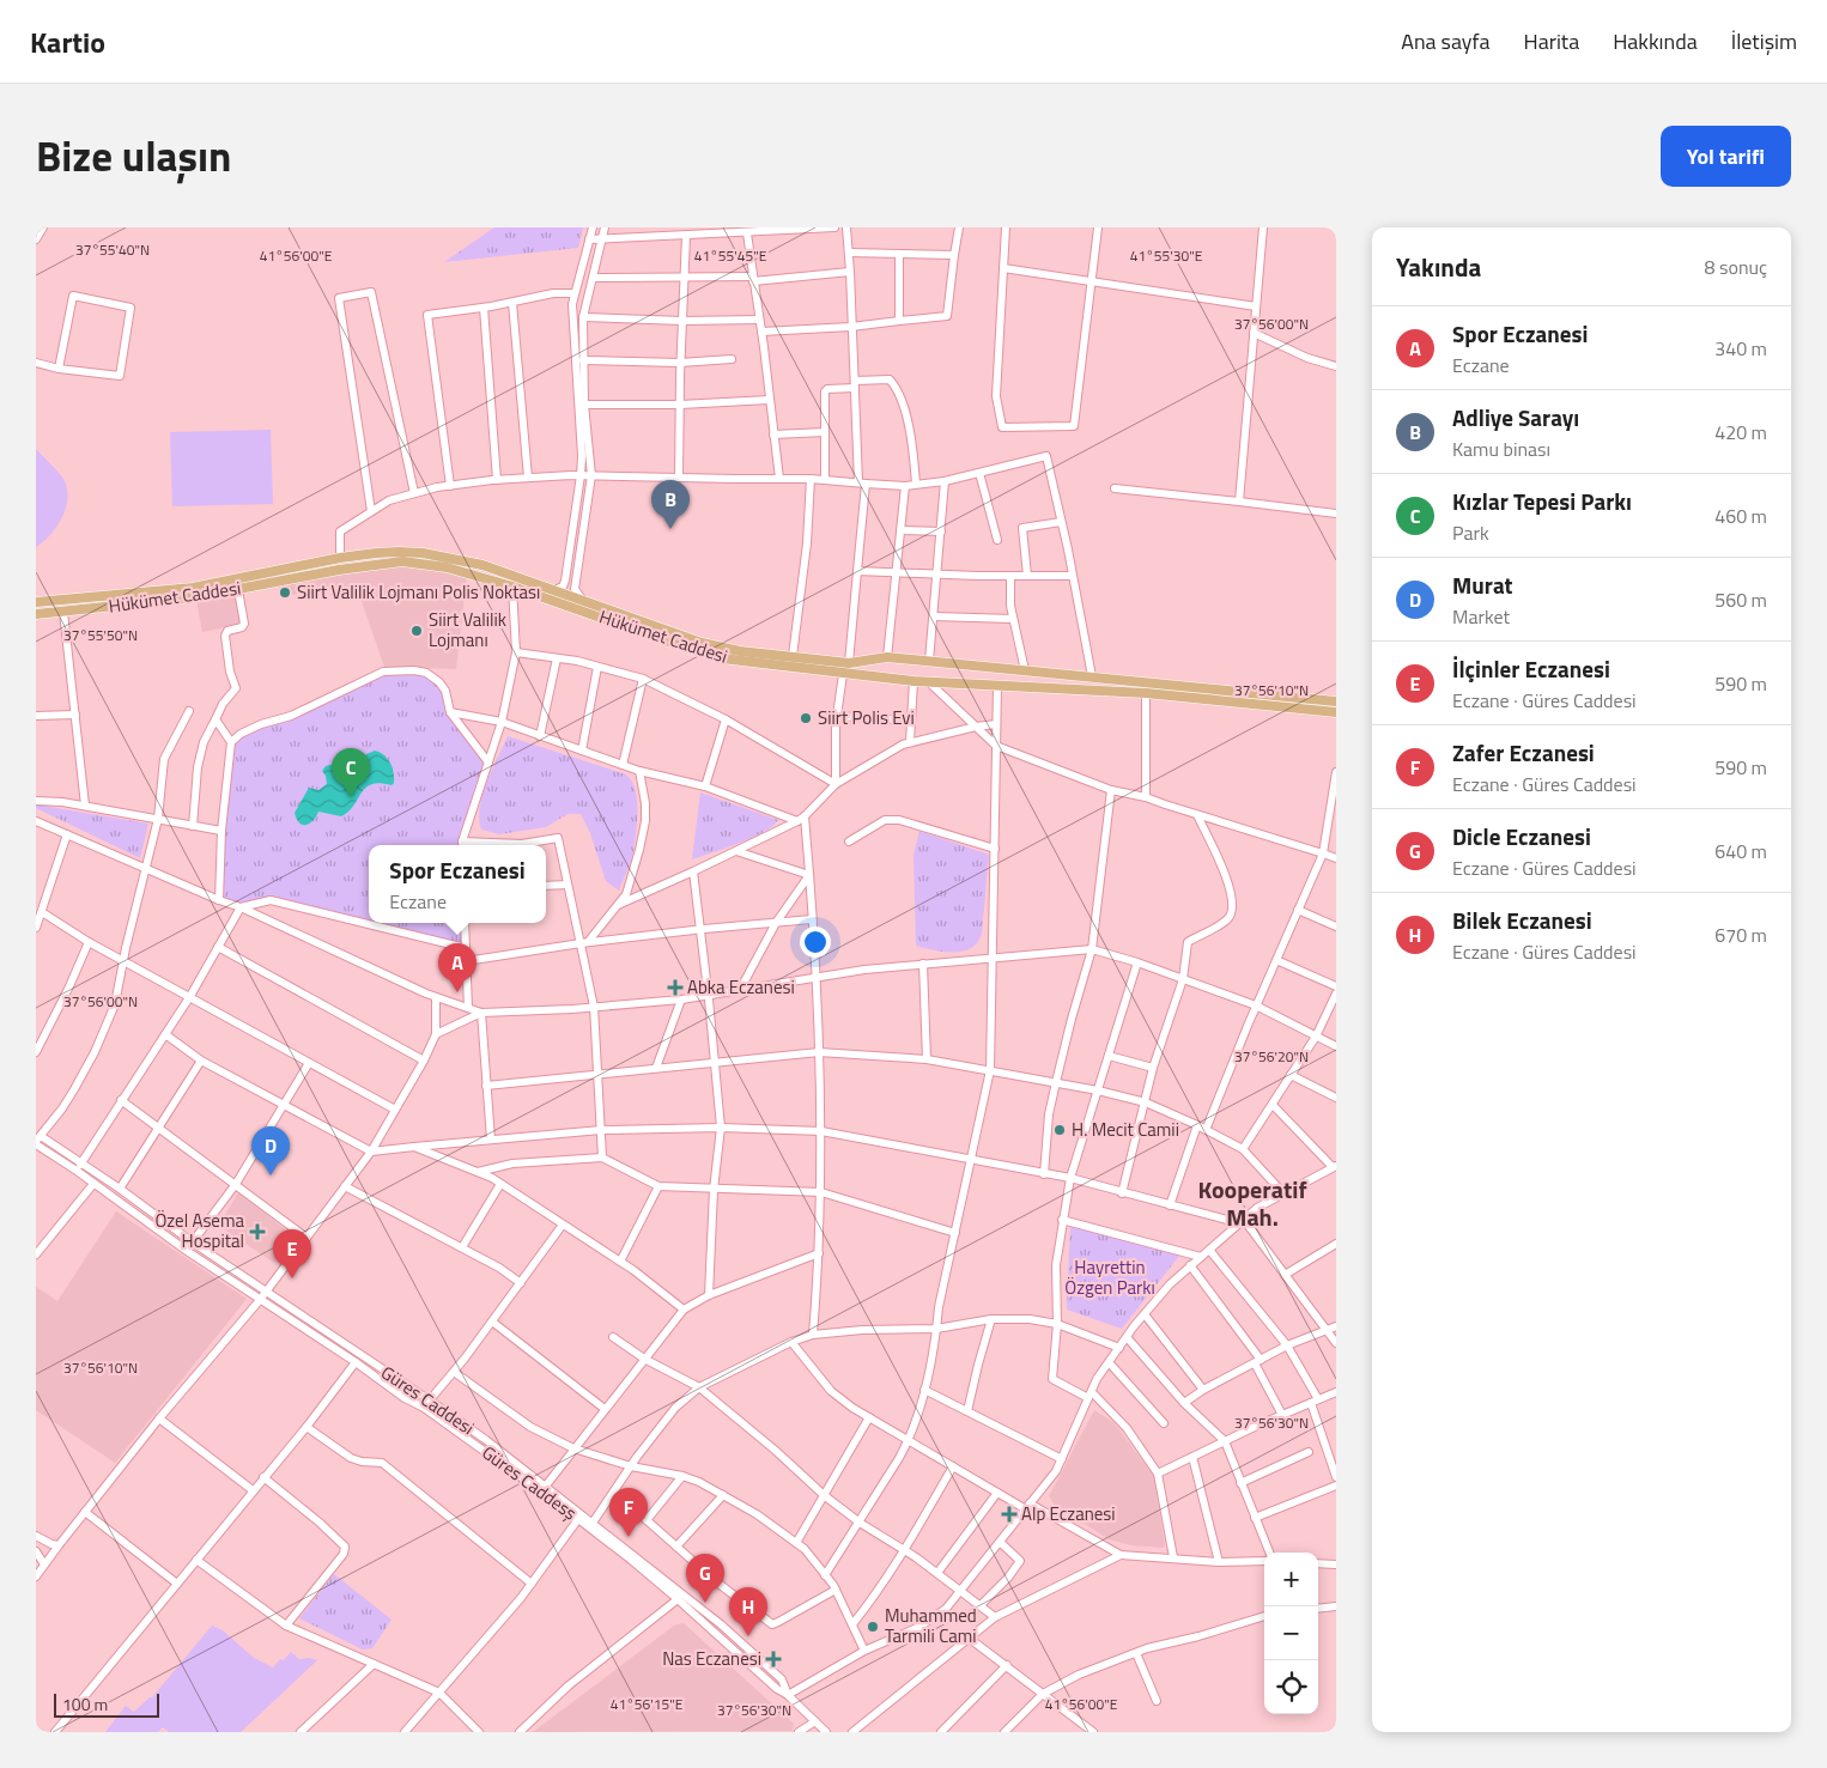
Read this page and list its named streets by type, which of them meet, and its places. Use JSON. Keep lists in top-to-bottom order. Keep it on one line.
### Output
{"streets":{"main road":["Hükümet Caddesi"],"street":["Güres Caddesi","Güres Caddesş"]},"crossings":[["Güres Caddesi","Güres Caddesş"]],"districts":["Kooperatif Mah."],"parks":["Hayrettin Özgen Parkı"],"places":{"other":["Siirt Valilik Lojmanı Polis Noktası","Siirt Valilik Lojmanı","Siirt Polis Evi","H. Mecit Camii","Muhammed Tarmili Cami"],"health":["Abka Eczanesi","Özel Asema Hospital","Alp Eczanesi","Nas Eczanesi"]},"scale_bar":"100 m","page":{"header":"Kartio","nav":["Ana sayfa","Harita","Hakkında","İletişim"],"title":"Bize ulaşın","buttons":"Yol tarifi","heading":["Yakında","8 sonuç"],"list":[{"mark":"A","name":"Spor Eczanesi","note":"Eczane","value":"340 m"},{"mark":"B","name":"Adliye Sarayı","note":"Kamu binası","value":"420 m"},{"mark":"C","name":"Kızlar Tepesi Parkı","note":"Park","value":"460 m"},{"mark":"D","name":"Murat","note":"Market","value":"560 m"},{"mark":"E","name":"İlçinler Eczanesi","note":"Eczane · Güres Caddesi","value":"590 m"},{"mark":"F","name":"Zafer Eczanesi","note":"Eczane · Güres Caddesi","value":"590 m"},{"mark":"G","name":"Dicle Eczanesi","note":"Eczane · Güres Caddesi","value":"640 m"},{"mark":"H","name":"Bilek Eczanesi","note":"Eczane · Güres Caddesi","value":"670 m"}],"pins":["B","C","A","D","E","F","G","H"],"popup":["Spor Eczanesi","Eczane"],"map_buttons":["+","−"],"scale":"100 m"},"coordinates":["37°55'40\"N","41°56'00\"E","41°55'45\"E","41°55'30\"E","37°56'00\"N","37°55'50\"N","37°56'10\"N","37°56'20\"N","37°56'30\"N","41°56'15\"E"]}
